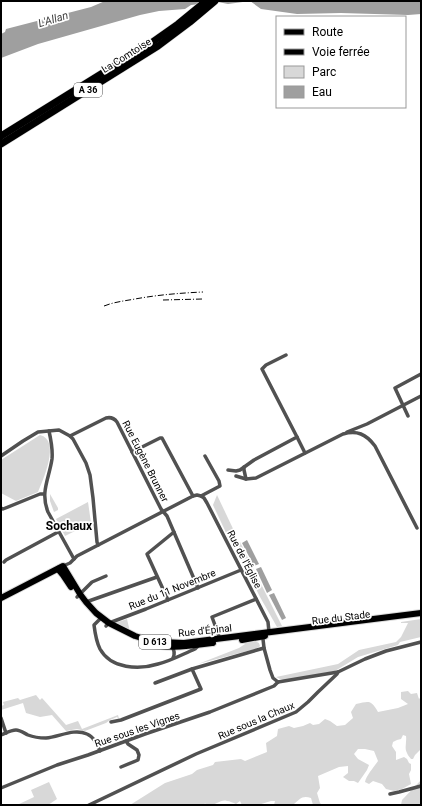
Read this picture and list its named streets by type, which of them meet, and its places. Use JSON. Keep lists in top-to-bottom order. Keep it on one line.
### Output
{"streets":{"highway":["La Comtoise","A 36"],"main road":["Rue du Stade","Rue d'Épinal","D 613"],"street":["Rue Eugène Brunner","Rue de l'Église","Rue du 11 Novembre","Rue sous la Chaux","Rue sous les Vignes"]},"crossings":[["Rue Eugène Brunner","Rue du 11 Novembre"],["Rue de l'Église","Rue du 11 Novembre"],["Rue de l'Église","Rue du Stade"],["Rue de l'Église","Rue d'Épinal"],["Rue du 11 Novembre","Rue d'Épinal"],["Rue du Stade","Rue d'Épinal"],["Rue sous la Chaux","Rue sous les Vignes"]],"districts":["Sochaux"],"water":["L'Allan"],"legend":["Route","Voie ferrée","Parc","Eau"]}
